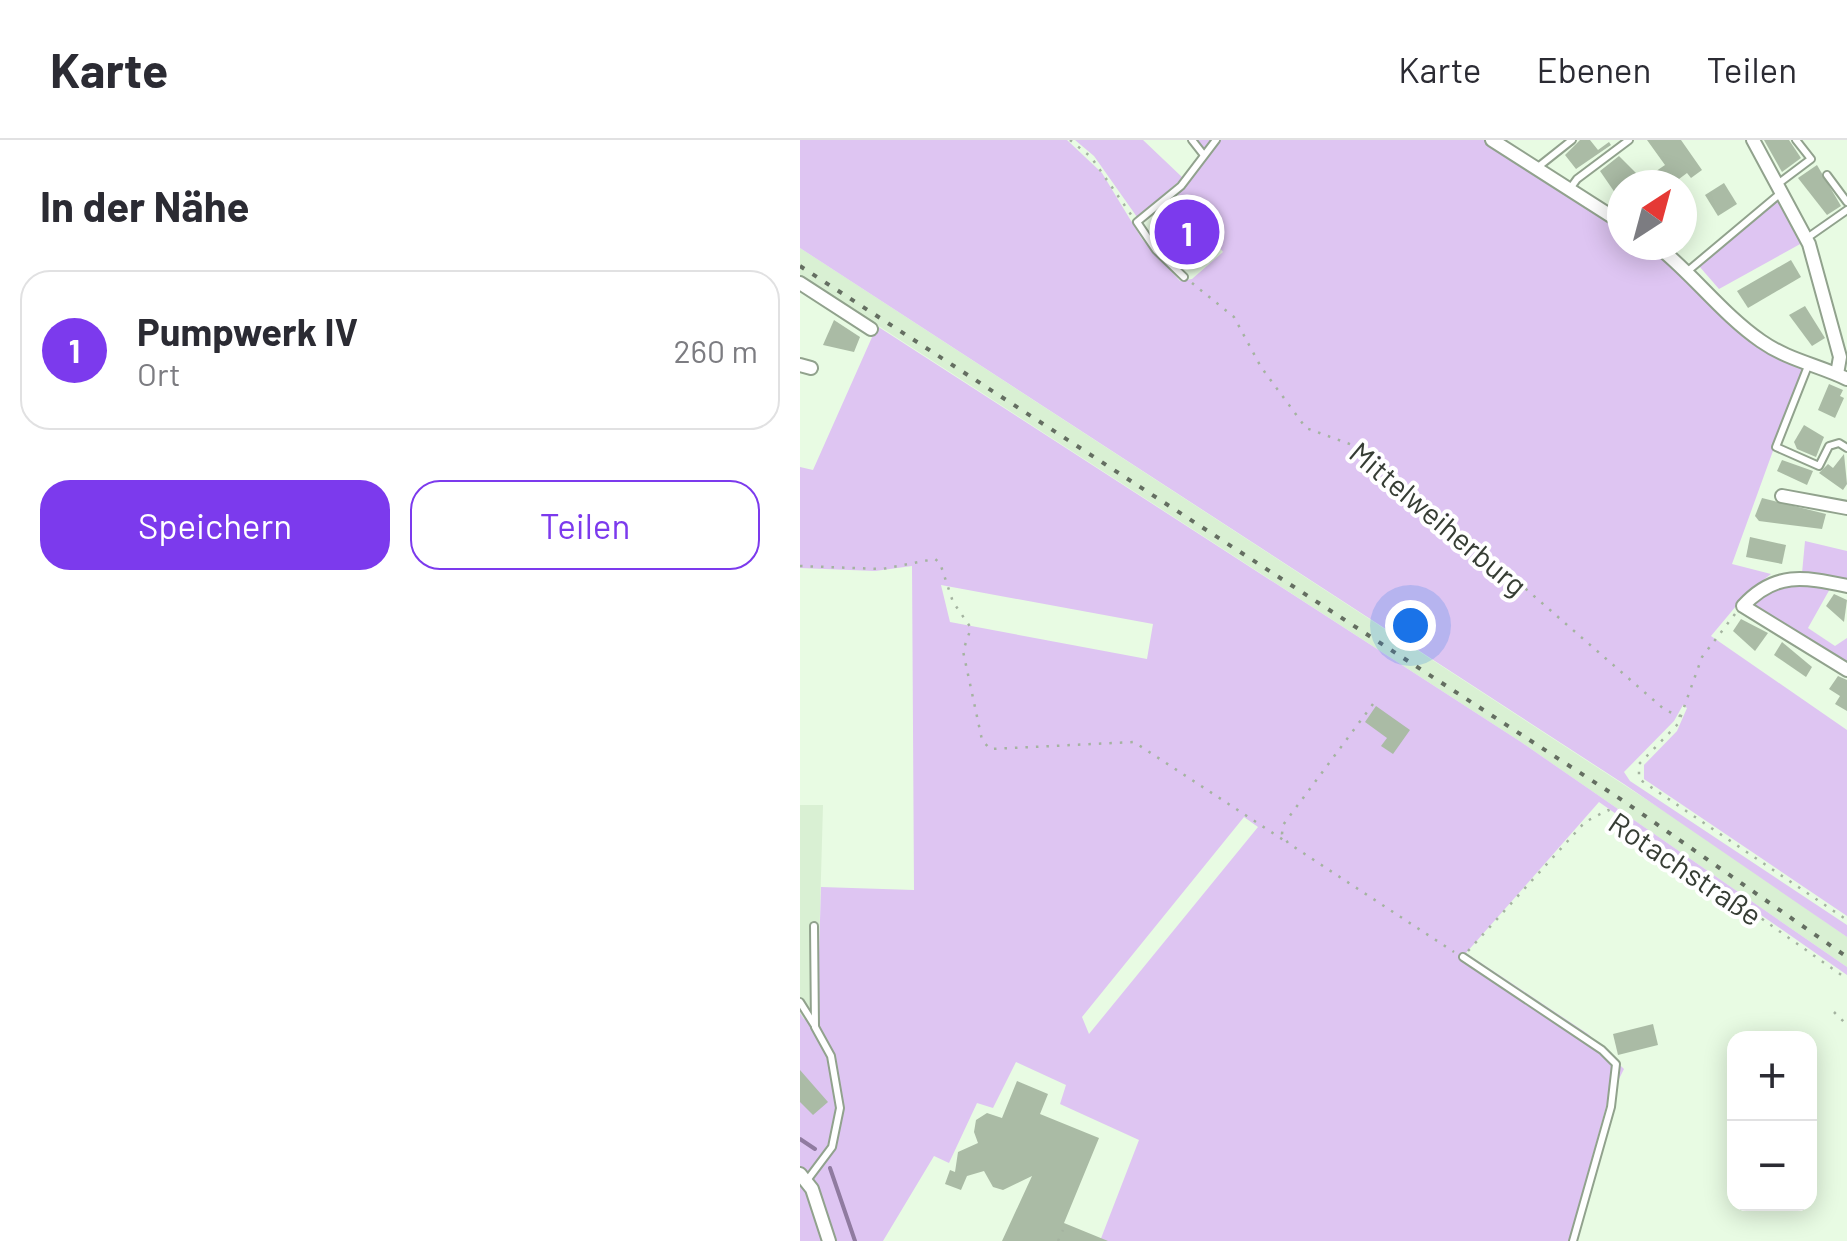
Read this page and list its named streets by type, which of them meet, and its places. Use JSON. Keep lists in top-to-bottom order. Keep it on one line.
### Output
{"streets":{"path":["Mittelweiherburg","Rotachstraße"]},"north":"top right","page":{"header":"Karte","nav":["Karte","Ebenen","Teilen"],"heading":"In der Nähe","pins":"1","list":[{"mark":"1","name":"Pumpwerk IV","note":"Ort","value":"260 m"}],"buttons":["Speichern","Teilen"],"map_buttons":["+","−"]}}
